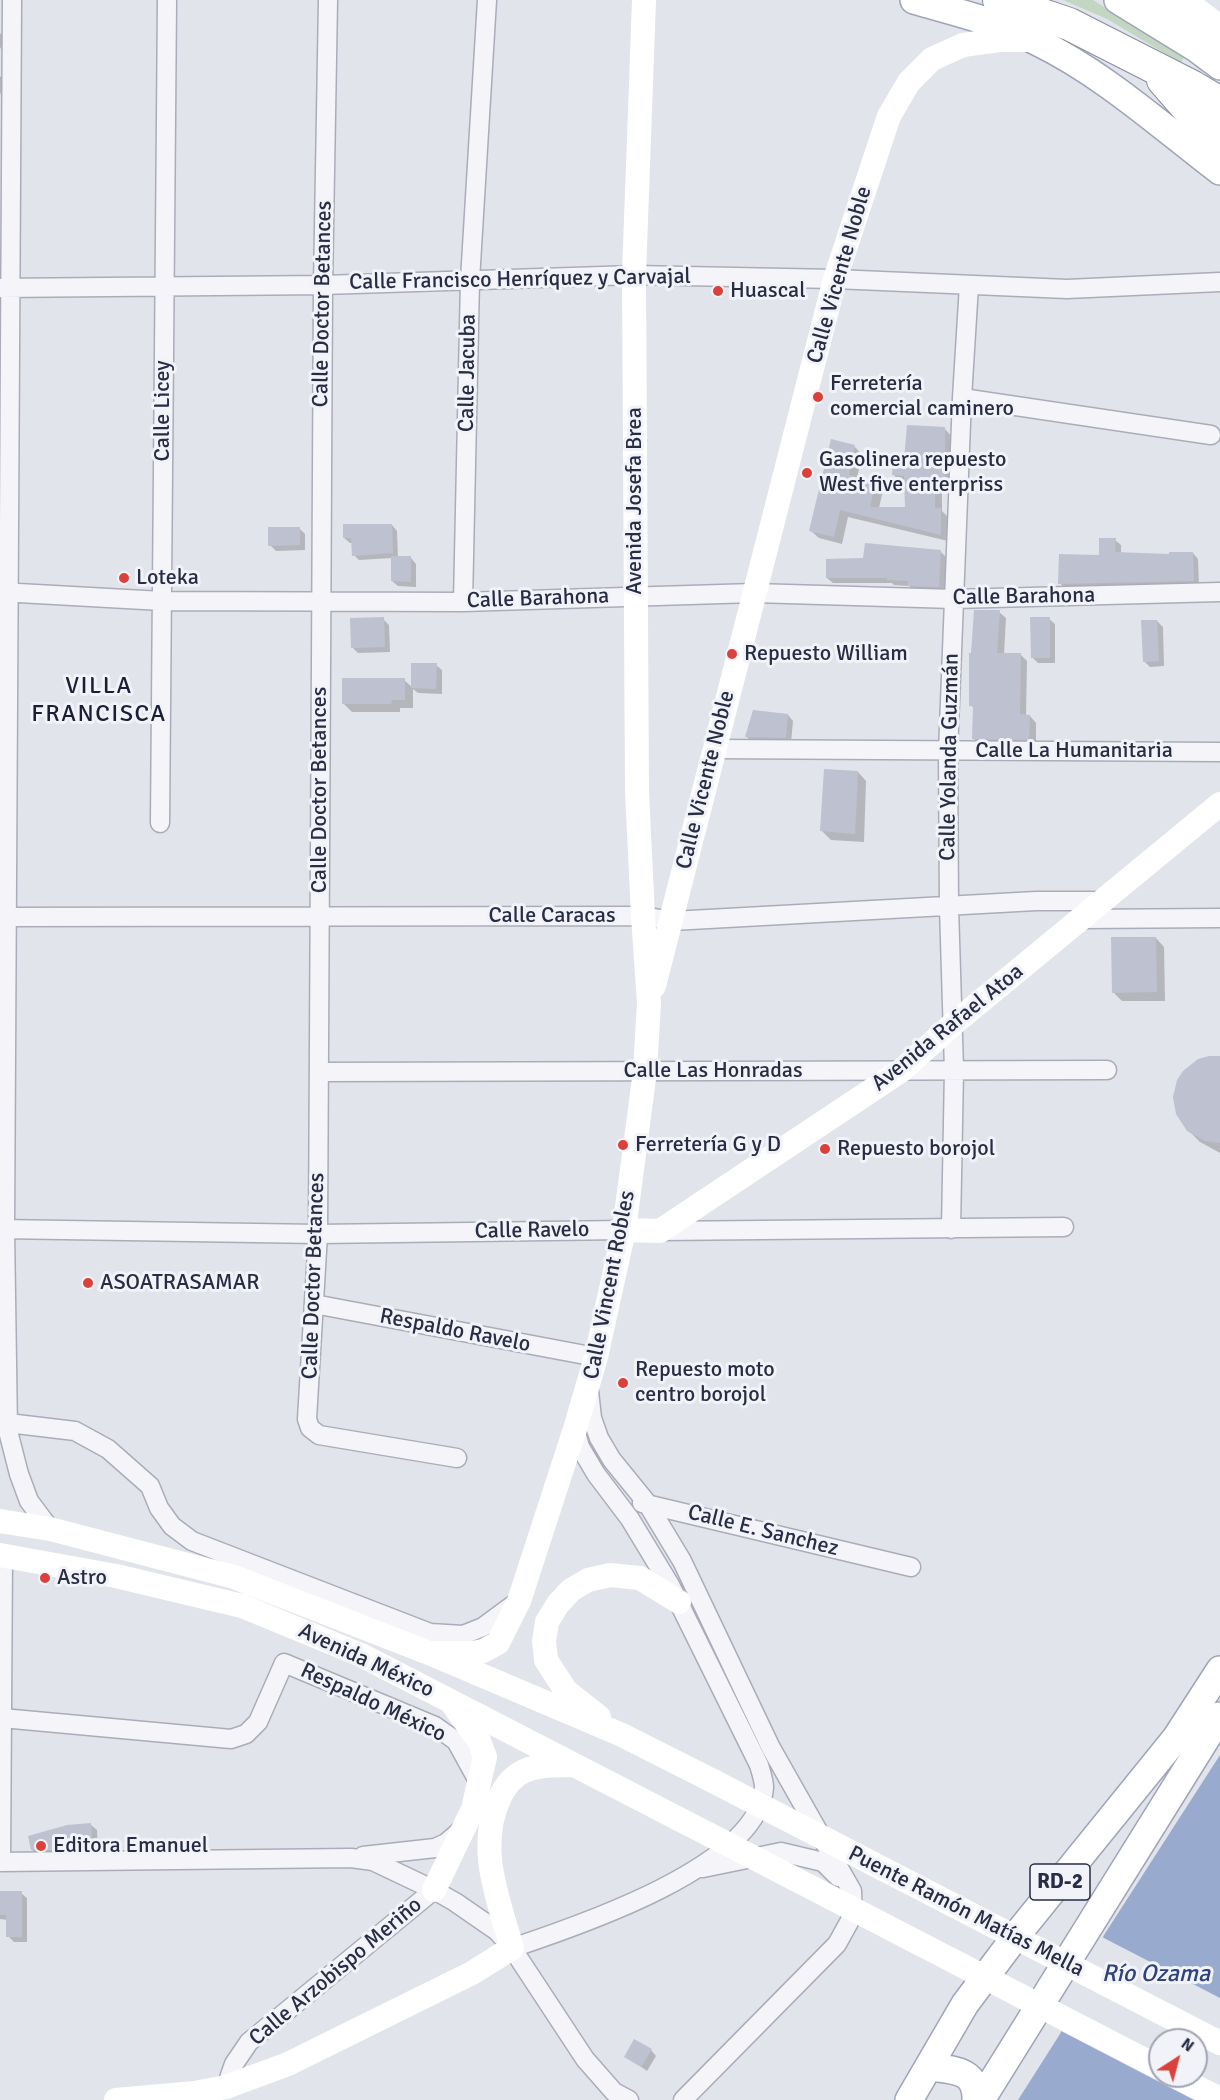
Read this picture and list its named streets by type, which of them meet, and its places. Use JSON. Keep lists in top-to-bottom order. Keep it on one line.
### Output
{"streets":{"main road":["Calle Vicente Noble","Avenida Josefa Brea","Avenida Rafael Atoa","Calle Ravelo","Calle Vincent Robles","Avenida México","RD-2","Puente Ramón Matías Mella"],"street":["Calle Francisco Henríquez y Carvajal","Calle Doctor Betances","Calle Jacuba","Calle Licey","Calle Barahona","Calle La Humanitaria","Calle Yolanda Guzmán","Calle Caracas","Calle Las Honradas","Respaldo Ravelo","Calle E. Sanchez","Respaldo México","Calle Arzobispo Meriño"]},"crossings":[["Calle Vicente Noble","Calle Francisco Henríquez y Carvajal"],["Calle Vicente Noble","Avenida Josefa Brea"],["Calle Vicente Noble","Calle Barahona"],["Calle Vicente Noble","Calle La Humanitaria"],["Calle Vicente Noble","Calle Caracas"],["Calle Vicente Noble","Calle Vincent Robles"],["Calle Francisco Henríquez y Carvajal","Calle Doctor Betances"],["Calle Francisco Henríquez y Carvajal","Calle Jacuba"],["Calle Francisco Henríquez y Carvajal","Calle Licey"],["Calle Francisco Henríquez y Carvajal","Avenida Josefa Brea"],["Calle Francisco Henríquez y Carvajal","Calle Yolanda Guzmán"],["Calle Doctor Betances","Calle Barahona"],["Calle Doctor Betances","Calle Caracas"],["Calle Doctor Betances","Calle Las Honradas"],["Calle Doctor Betances","Calle Ravelo"],["Calle Doctor Betances","Respaldo Ravelo"],["Calle Jacuba","Calle Barahona"],["Calle Licey","Calle Barahona"],["Avenida Josefa Brea","Calle Barahona"],["Avenida Josefa Brea","Calle Caracas"],["Avenida Josefa Brea","Calle Vincent Robles"],["Calle Barahona","Calle Yolanda Guzmán"],["Calle La Humanitaria","Calle Yolanda Guzmán"],["Calle Yolanda Guzmán","Calle Caracas"],["Calle Yolanda Guzmán","Avenida Rafael Atoa"],["Calle Yolanda Guzmán","Calle Las Honradas"],["Calle Yolanda Guzmán","Calle Ravelo"],["Calle Caracas","Avenida Rafael Atoa"],["Avenida Rafael Atoa","Calle Las Honradas"],["Avenida Rafael Atoa","Calle Ravelo"],["Calle Las Honradas","Calle Vincent Robles"],["Calle Ravelo","Calle Vincent Robles"],["Calle Vincent Robles","Respaldo Ravelo"],["Calle Vincent Robles","Calle E. Sanchez"],["Calle Vincent Robles","Avenida México"],["Avenida México","Puente Ramón Matías Mella"]],"districts":["VILLA FRANCISCA"],"water":["Río Ozama"],"places":["Huascal","Ferretería comercial caminero","Gasolinera repuesto West five enterpriss","Loteka","Repuesto William","Ferretería G y D","Repuesto borojol","ASOATRASAMAR","Repuesto moto centro borojol","Astro","Editora Emanuel"],"north":"top right"}
